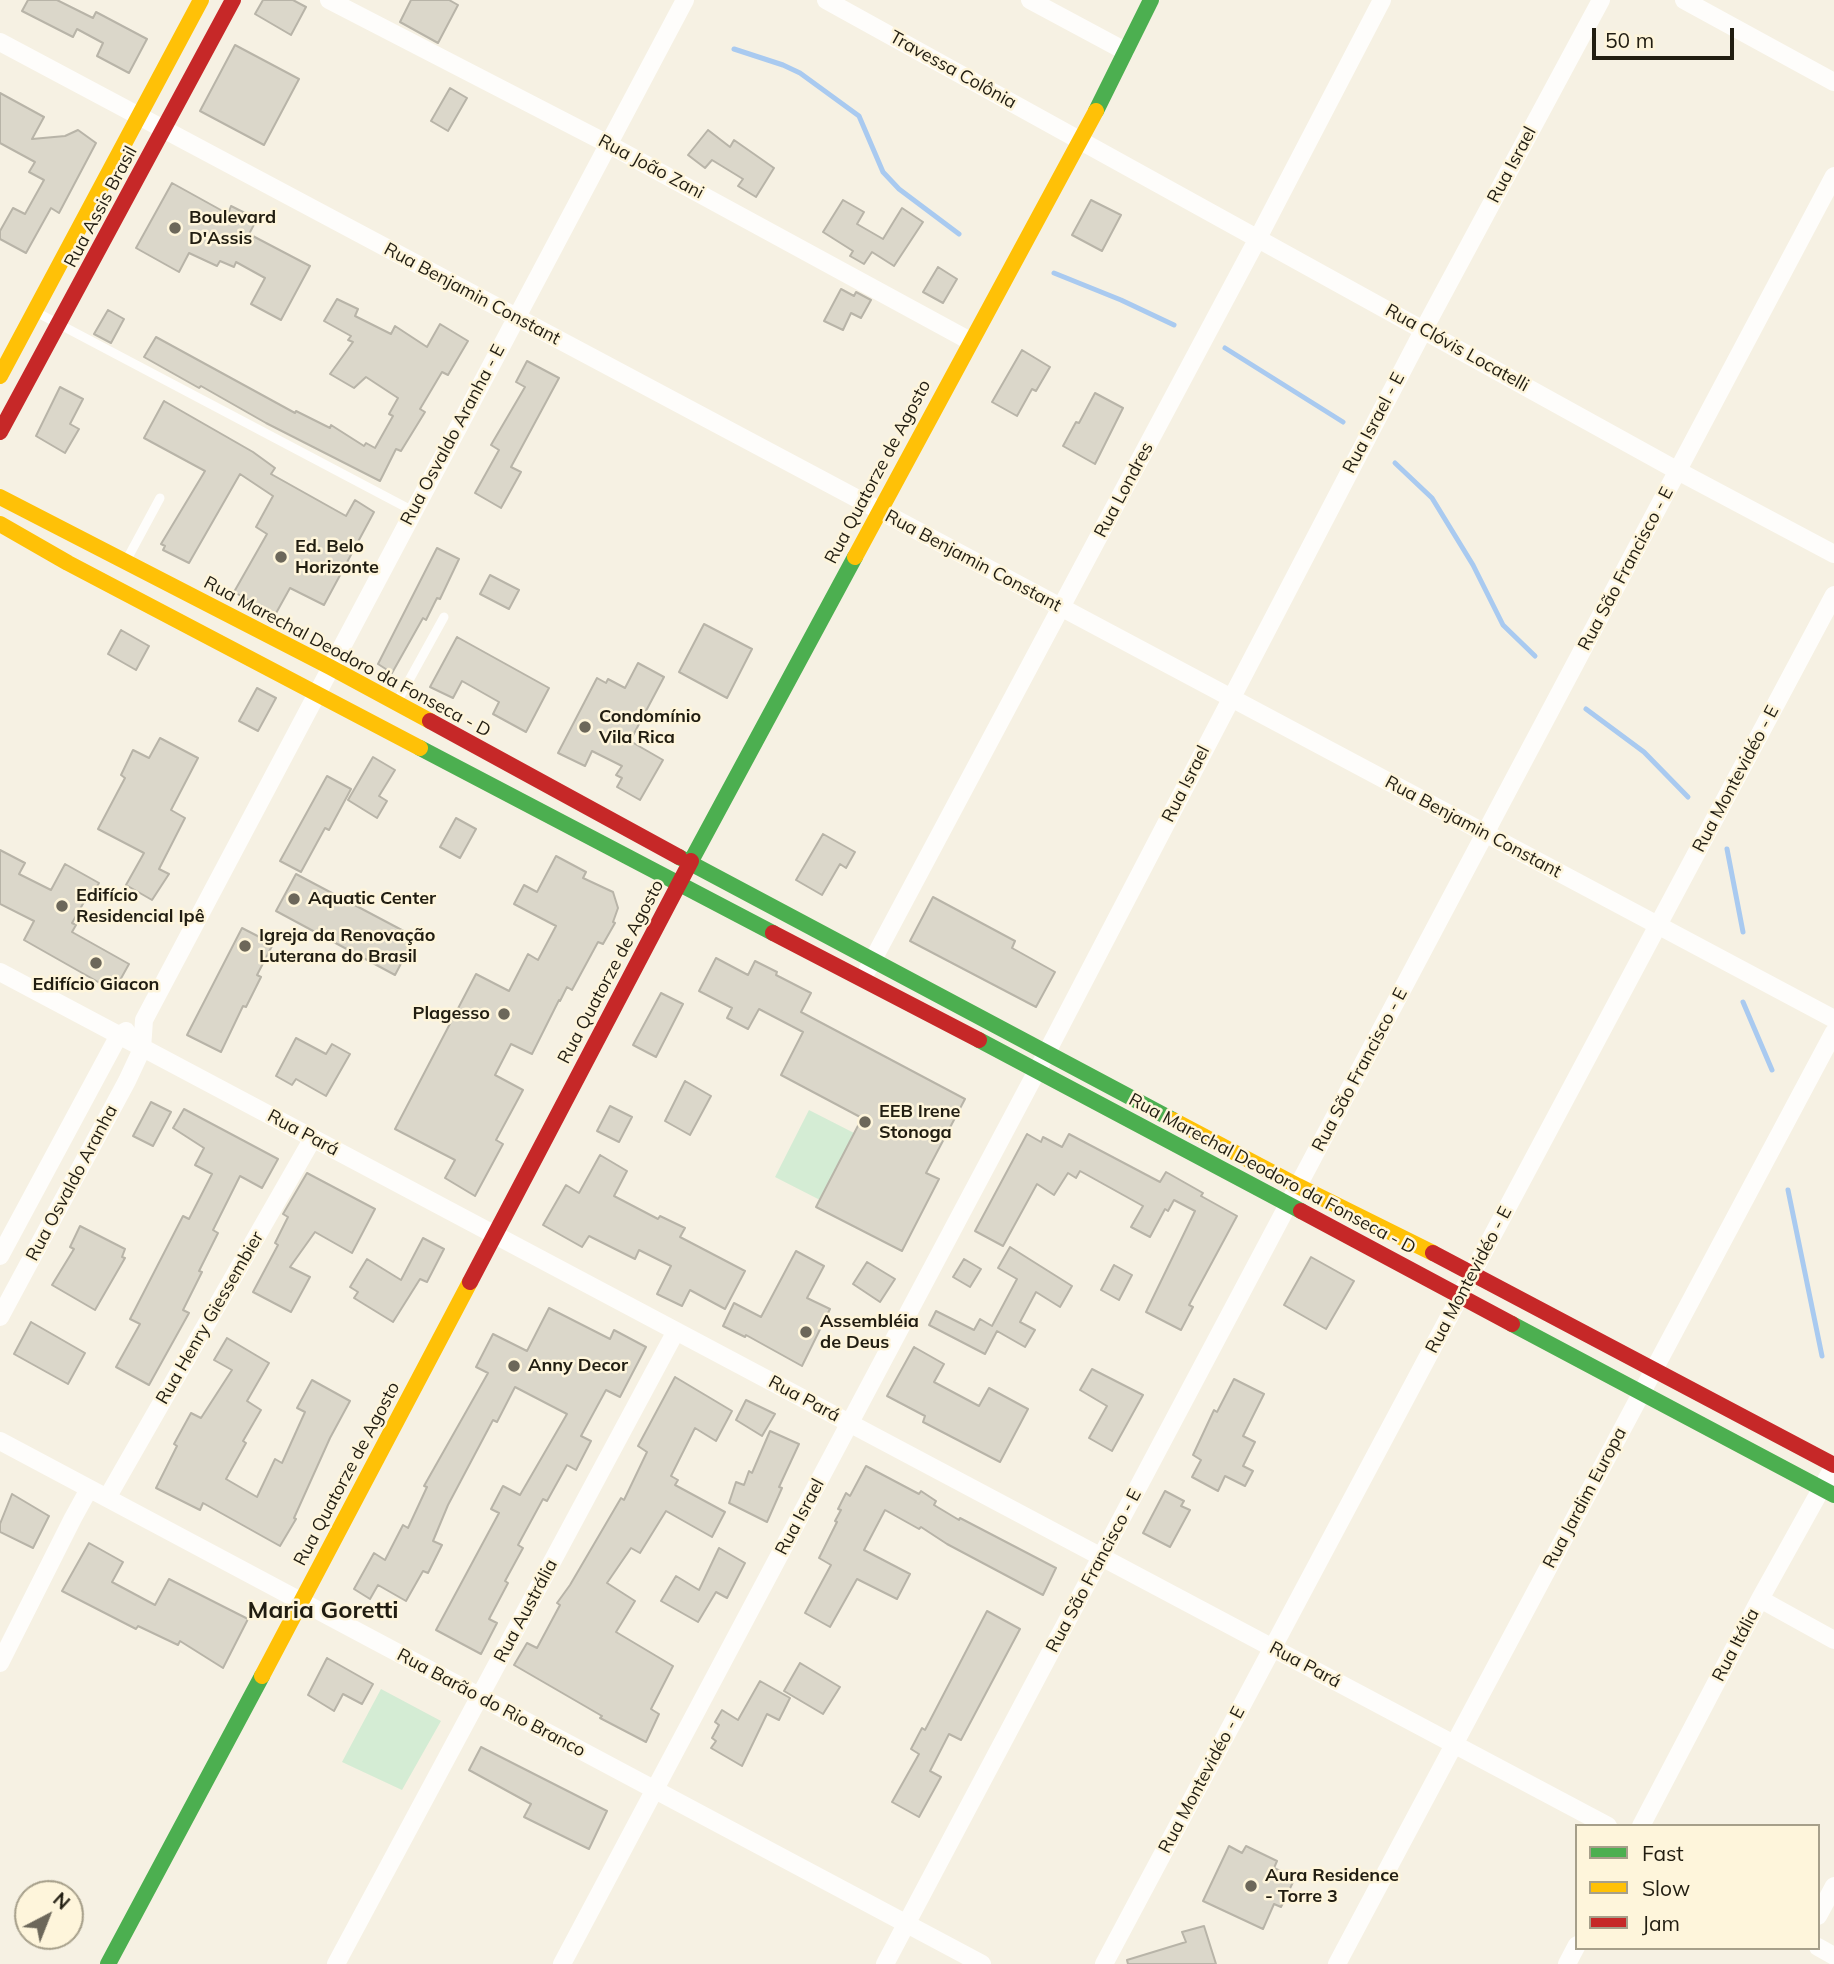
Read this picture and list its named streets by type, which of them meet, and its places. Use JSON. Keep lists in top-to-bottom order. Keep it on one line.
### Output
{"streets":{"street":["Travessa Colônia","Rua Israel","Rua João Zani","Rua Assis Brasil","Rua Benjamin Constant","Rua Clóvis Locatelli","Rua Israel - E","Rua Osvaldo Aranha - E","Rua Quatorze de Agosto","Rua Londres","Rua São Francisco - E","Rua Marechal Deodoro da Fonseca - D","Rua Montevidéo - E","Rua Pará","Rua Osvaldo Aranha","Rua Henry Giessembier","Rua Jardim Europa","Rua Austrália","Rua Itália","Rua Barão do Rio Branco"]},"crossings":[["Travessa Colônia","Rua Clóvis Locatelli"],["Travessa Colônia","Rua Quatorze de Agosto"],["Rua Israel","Rua Benjamin Constant"],["Rua Israel","Rua Clóvis Locatelli"],["Rua Israel","Rua Israel - E"],["Rua Israel","Rua Marechal Deodoro da Fonseca - D"],["Rua Israel","Rua Pará"],["Rua Israel","Rua Barão do Rio Branco"],["Rua João Zani","Rua Osvaldo Aranha - E"],["Rua João Zani","Rua Quatorze de Agosto"],["Rua Assis Brasil","Rua Benjamin Constant"],["Rua Benjamin Constant","Rua Osvaldo Aranha - E"],["Rua Benjamin Constant","Rua Quatorze de Agosto"],["Rua Benjamin Constant","Rua Londres"],["Rua Benjamin Constant","Rua São Francisco - E"],["Rua Benjamin Constant","Rua Montevidéo - E"],["Rua Clóvis Locatelli","Rua Israel - E"],["Rua Clóvis Locatelli","Rua Quatorze de Agosto"],["Rua Clóvis Locatelli","Rua Londres"],["Rua Clóvis Locatelli","Rua São Francisco - E"],["Rua Osvaldo Aranha - E","Rua Marechal Deodoro da Fonseca - D"],["Rua Osvaldo Aranha - E","Rua Pará"],["Rua Osvaldo Aranha - E","Rua Osvaldo Aranha"],["Rua Quatorze de Agosto","Rua Marechal Deodoro da Fonseca - D"],["Rua Quatorze de Agosto","Rua Pará"],["Rua Quatorze de Agosto","Rua Barão do Rio Branco"],["Rua Londres","Rua Marechal Deodoro da Fonseca - D"],["Rua São Francisco - E","Rua Marechal Deodoro da Fonseca - D"],["Rua São Francisco - E","Rua Pará"],["Rua São Francisco - E","Rua Barão do Rio Branco"],["Rua Marechal Deodoro da Fonseca - D","Rua Montevidéo - E"],["Rua Marechal Deodoro da Fonseca - D","Rua Jardim Europa"],["Rua Marechal Deodoro da Fonseca - D","Rua Itália"],["Rua Montevidéo - E","Rua Pará"],["Rua Pará","Rua Osvaldo Aranha"],["Rua Pará","Rua Henry Giessembier"],["Rua Pará","Rua Jardim Europa"],["Rua Pará","Rua Austrália"],["Rua Henry Giessembier","Rua Barão do Rio Branco"],["Rua Austrália","Rua Barão do Rio Branco"]],"districts":["Maria Goretti"],"places":["Boulevard D'Assis","Ed. Belo Horizonte","Condomínio Vila Rica","Aquatic Center","Edifício Residencial Ipê","Igreja da Renovação Luterana do Brasil","Edifício Giacon","Plagesso","EEB Irene Stonoga","Assembléia de Deus","Anny Decor","Aura Residence - Torre 3"],"legend":["Fast","Slow","Jam"],"scale_bar":"50 m","north":"top right"}
